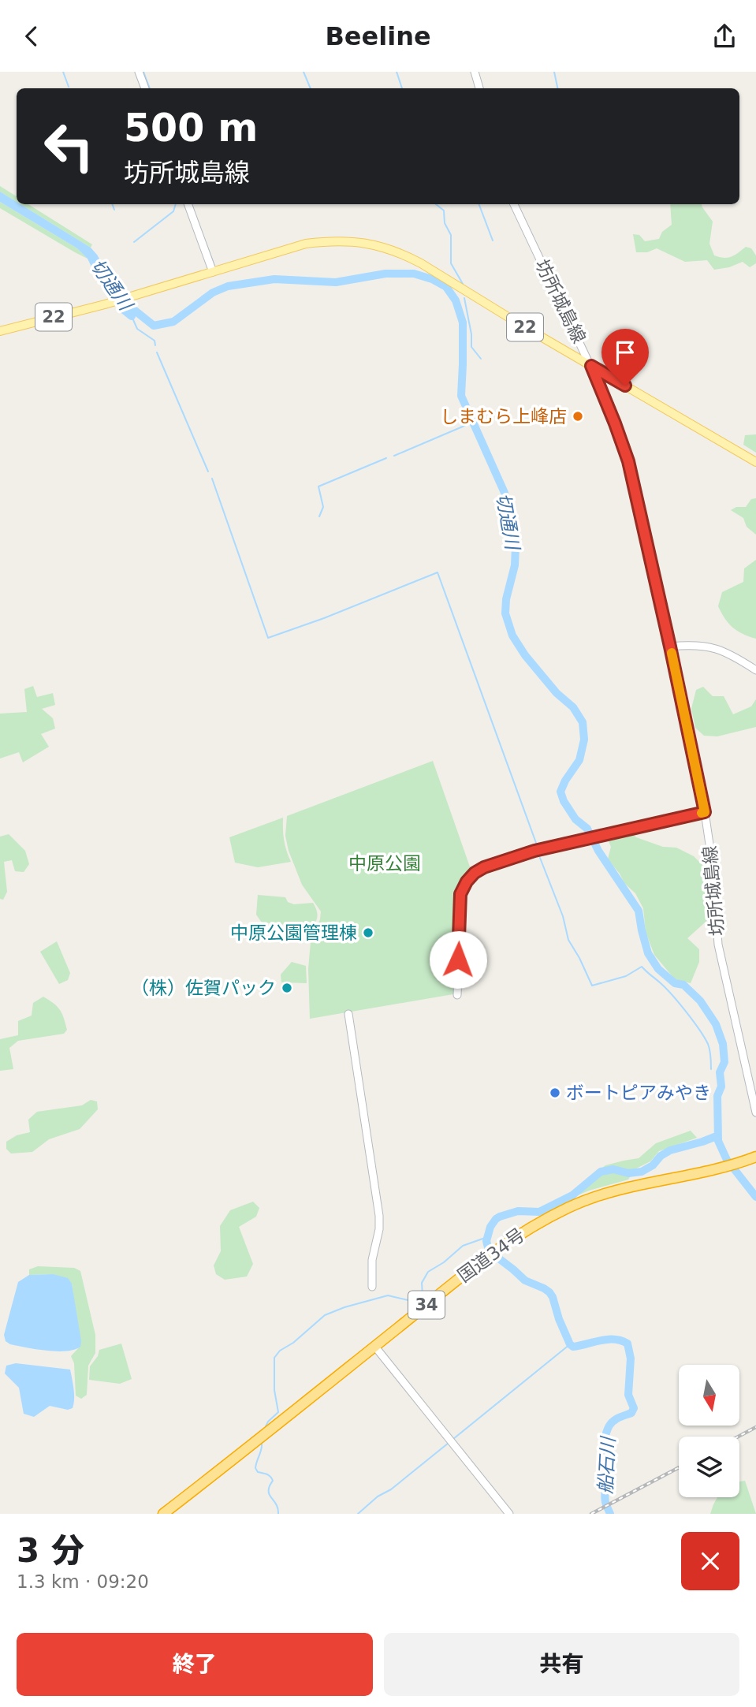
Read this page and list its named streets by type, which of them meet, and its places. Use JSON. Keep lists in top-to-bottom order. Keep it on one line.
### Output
{"streets":{"highway":["国道34号","34"],"main road":["22"],"street":["坊所城島線"]},"crossings":[["坊所城島線","22"]],"water":["切通川","船石川"],"parks":["中原公園"],"places":["しまむら上峰店","中原公園管理棟","（株）佐賀パック","ボートピアみやき"],"north":"bottom","page":{"header":"Beeline","turn":["500 m","坊所城島線"],"heading":["3 分","1.3 km · 09:20"],"buttons":["終了","共有"]}}
